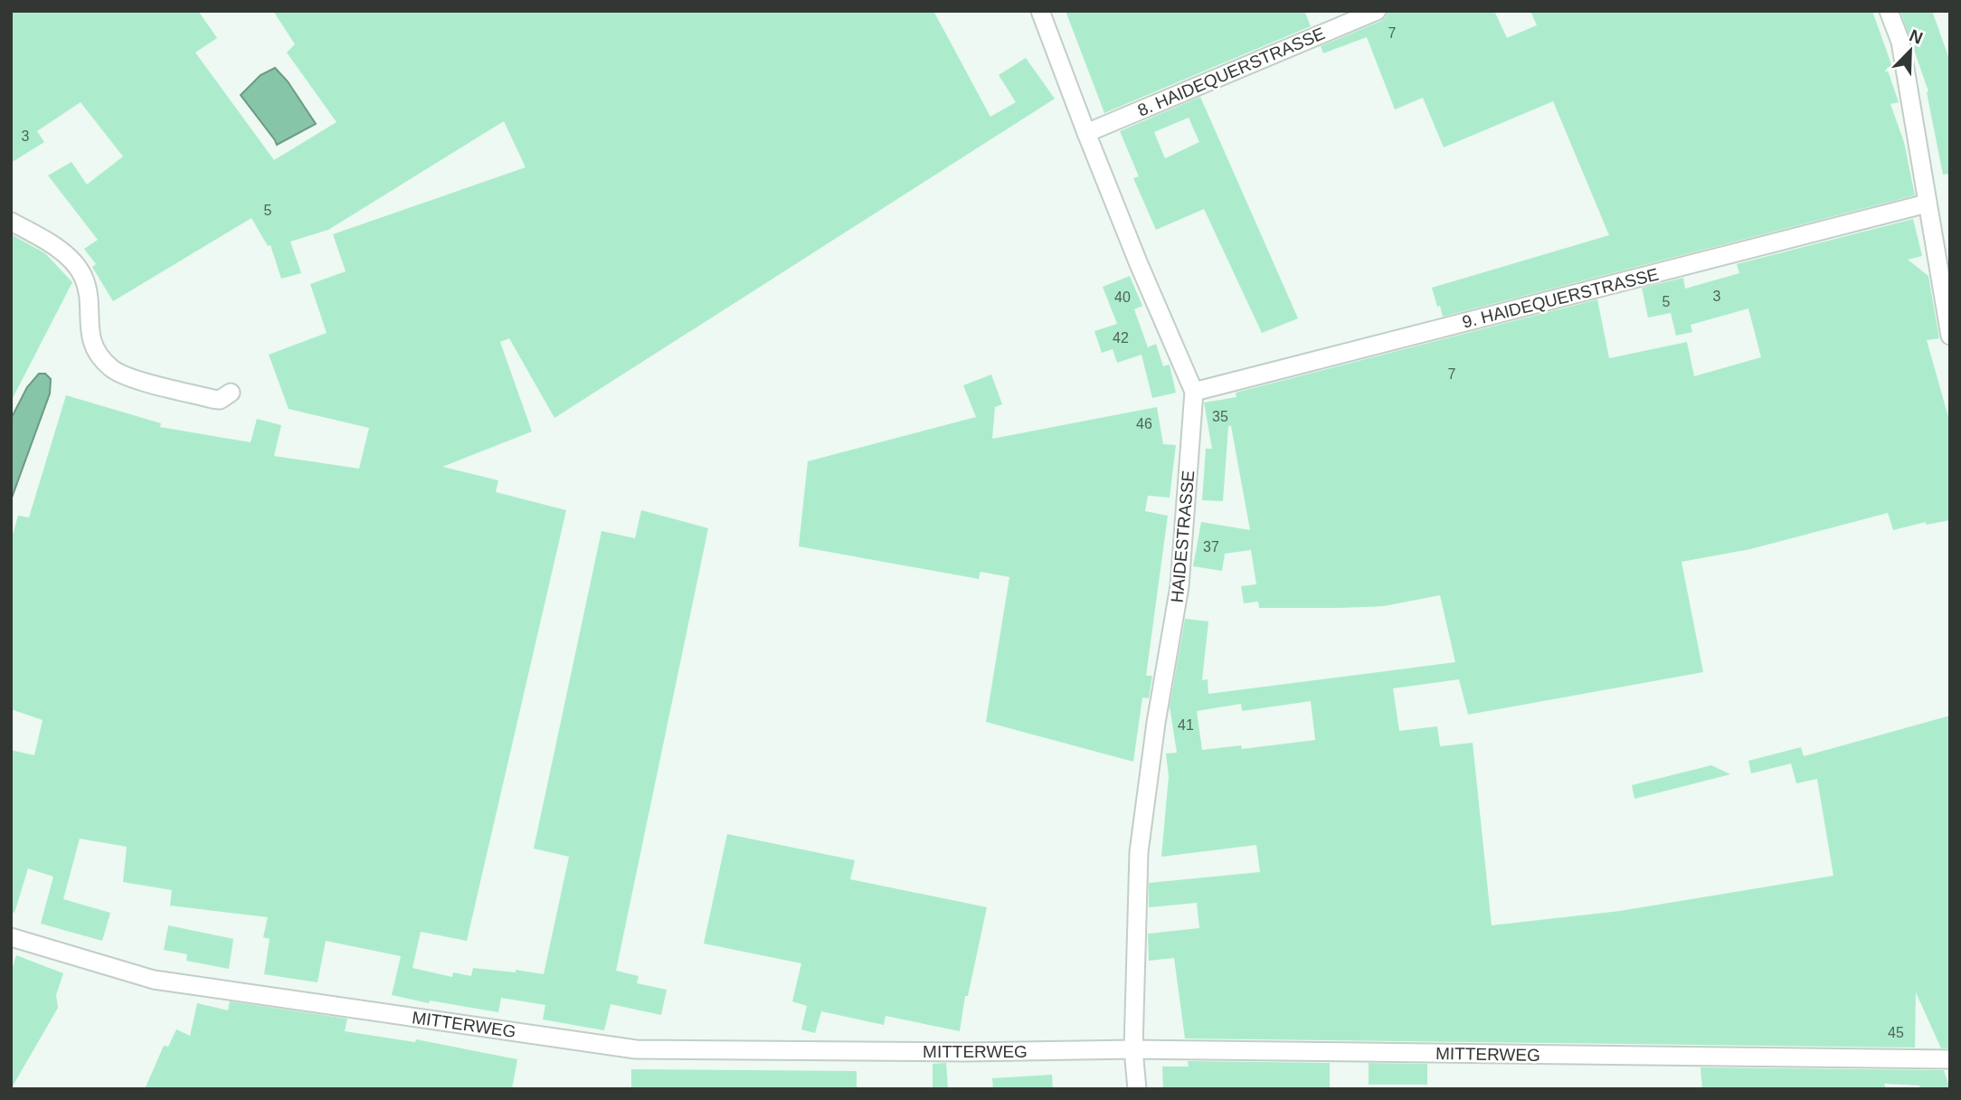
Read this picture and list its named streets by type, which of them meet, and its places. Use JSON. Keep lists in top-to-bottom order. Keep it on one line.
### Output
{"streets":{"street":["8. HAIDEQUERSTRASSE","9. HAIDEQUERSTRASSE","HAIDESTRASSE","MITTERWEG"]},"crossings":[["8. HAIDEQUERSTRASSE","HAIDESTRASSE"],["9. HAIDEQUERSTRASSE","HAIDESTRASSE"],["HAIDESTRASSE","MITTERWEG"]],"house_numbers":["7","3","5","3","40","5","42","7","35","46","37","41","45"],"north":"top right"}
